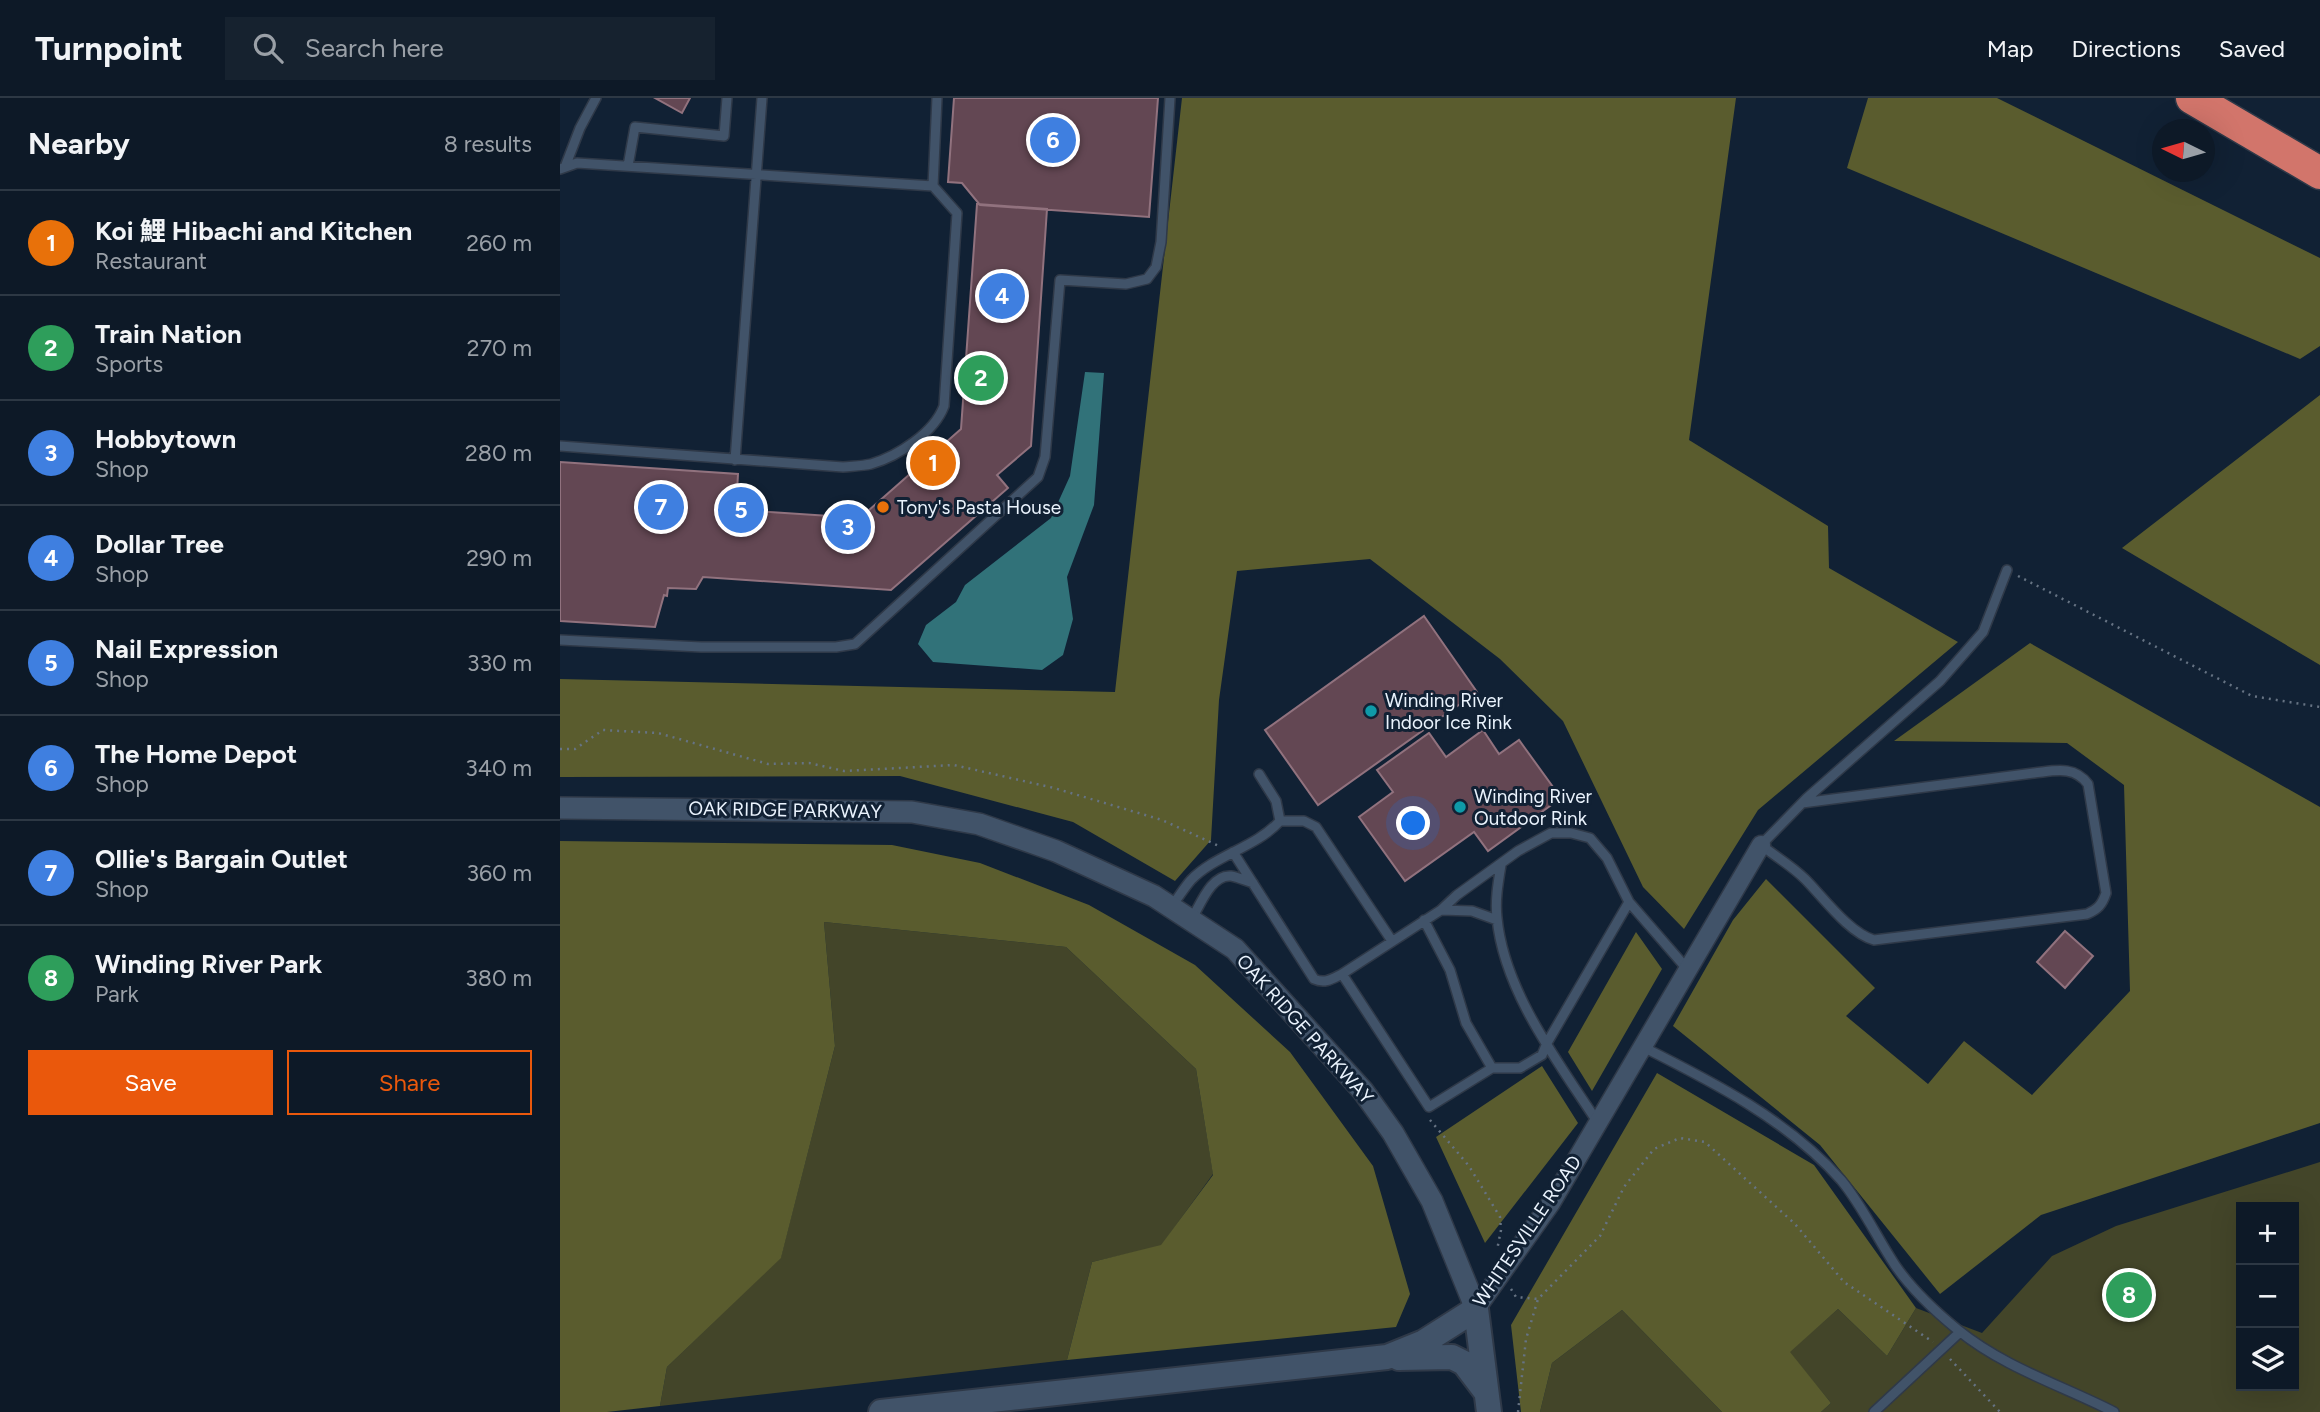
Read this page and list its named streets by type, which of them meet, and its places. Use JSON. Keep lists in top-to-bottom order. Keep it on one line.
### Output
{"streets":{"main road":["OAK RIDGE PARKWAY","WHITESVILLE ROAD"]},"crossings":[["OAK RIDGE PARKWAY","WHITESVILLE ROAD"]],"places":["Tony's Pasta House","Winding River Indoor Ice Rink","Winding River Outdoor Rink"],"north":"left","page":{"header":"Turnpoint","search":"Search here","nav":["Map","Directions","Saved"],"heading":["Nearby","8 results"],"pins":["6","4","2","1","7","5","3","8"],"list":[{"mark":"1","name":"Koi 鯉 Hibachi and Kitchen","note":"Restaurant","value":"260 m"},{"mark":"2","name":"Train Nation","note":"Sports","value":"270 m"},{"mark":"3","name":"Hobbytown","note":"Shop","value":"280 m"},{"mark":"4","name":"Dollar Tree","note":"Shop","value":"290 m"},{"mark":"5","name":"Nail Expression","note":"Shop","value":"330 m"},{"mark":"6","name":"The Home Depot","note":"Shop","value":"340 m"},{"mark":"7","name":"Ollie's Bargain Outlet","note":"Shop","value":"360 m"},{"mark":"8","name":"Winding River Park","note":"Park","value":"380 m"}],"buttons":["Save","Share"],"map_buttons":["+","−"]}}
